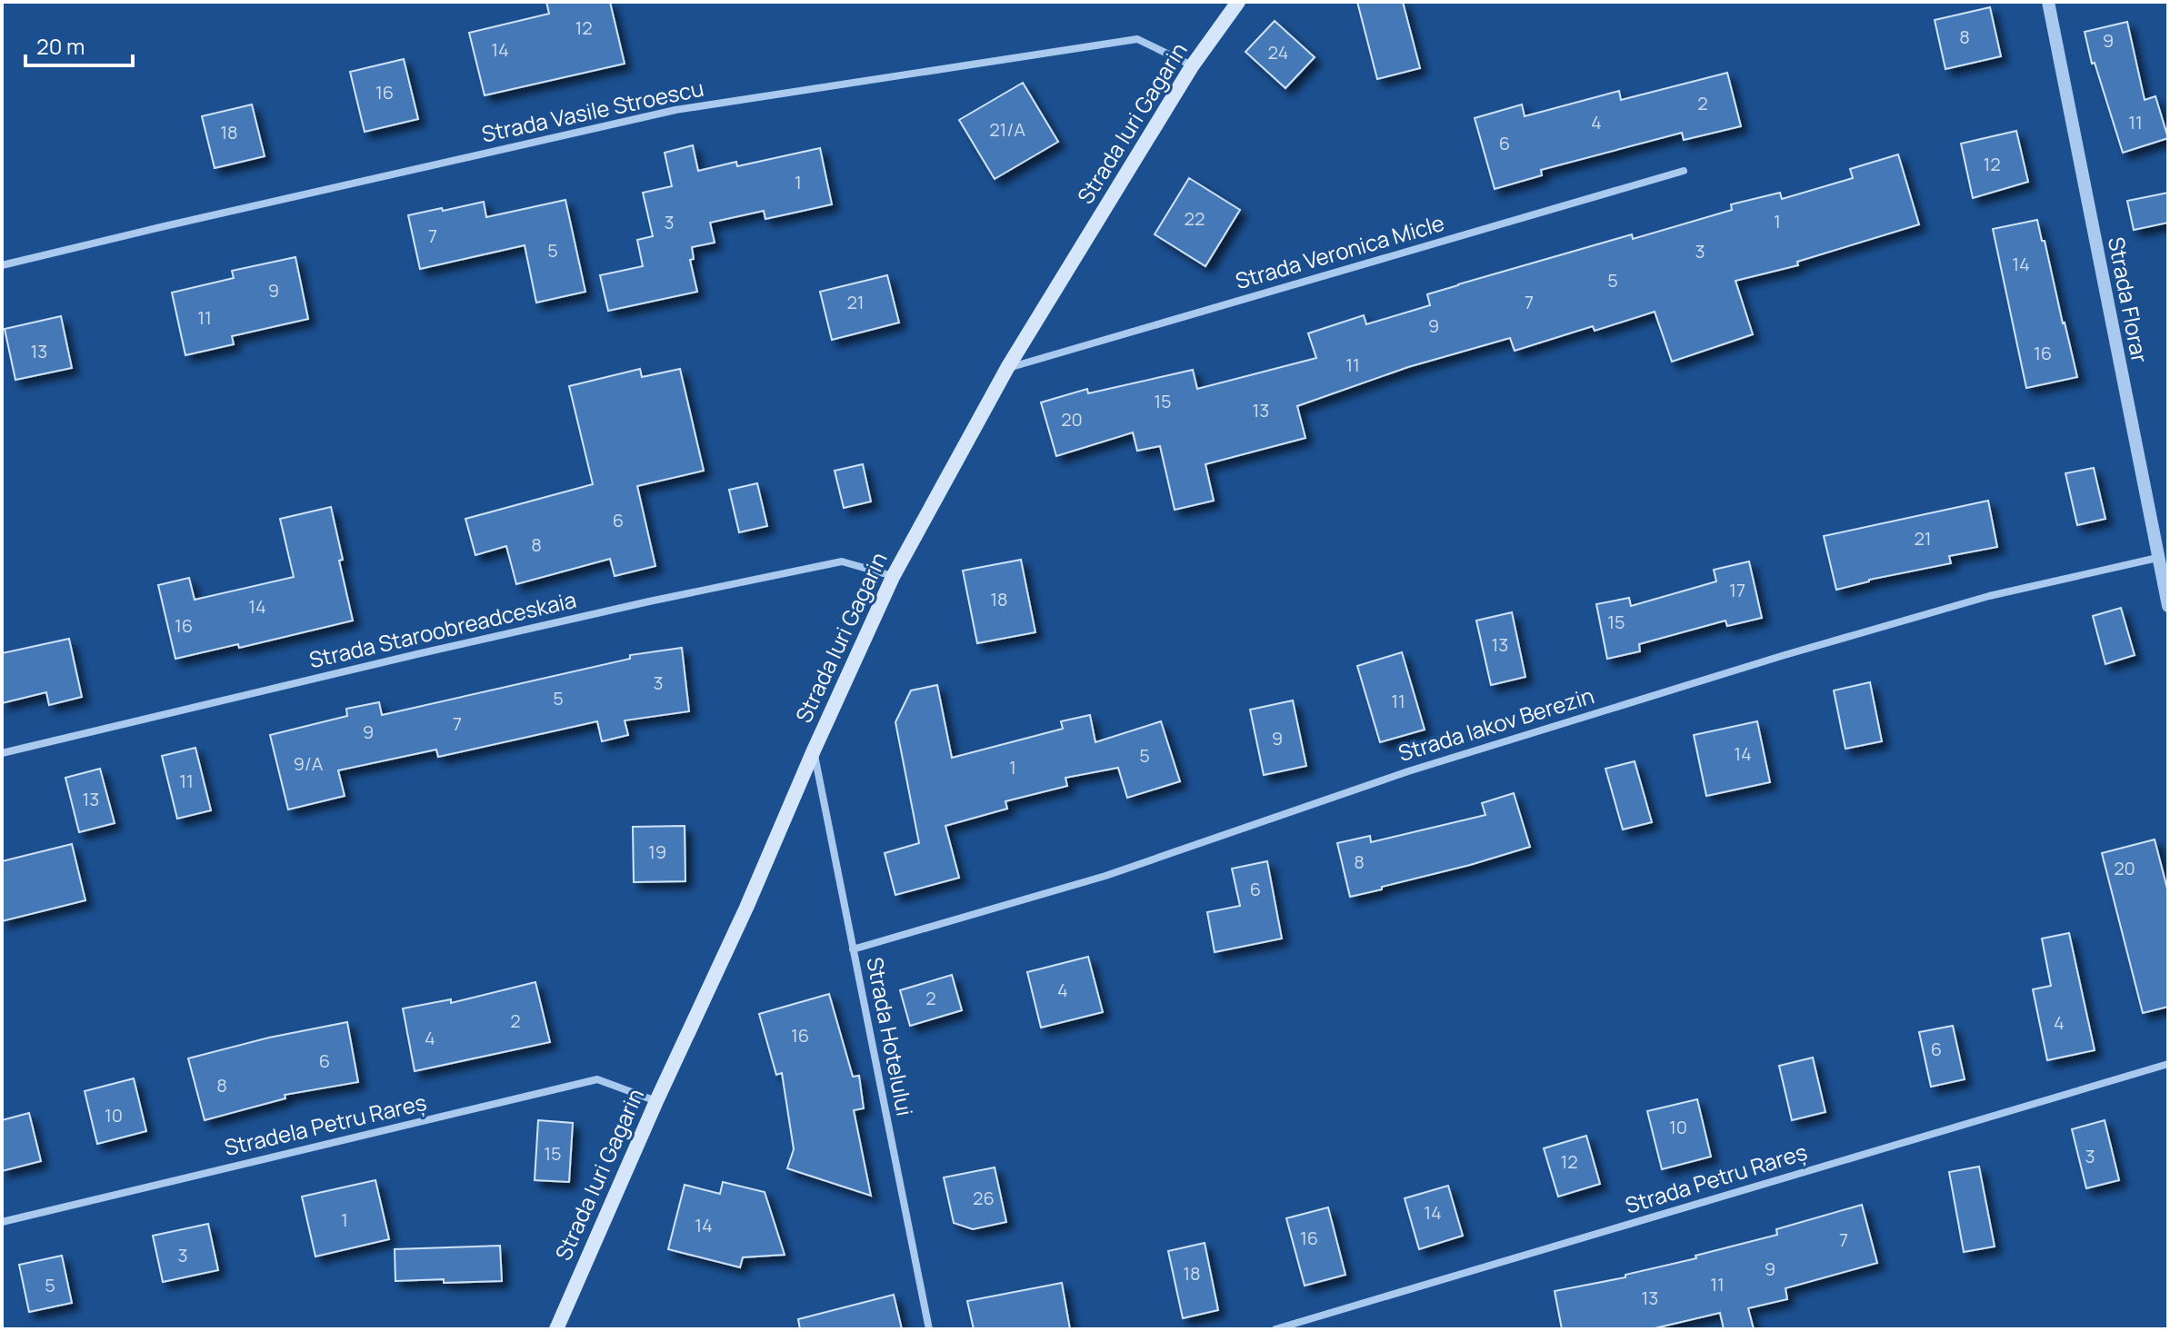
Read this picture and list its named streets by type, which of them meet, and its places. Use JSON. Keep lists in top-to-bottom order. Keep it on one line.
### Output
{"streets":{"main road":["Strada Iuri Gagarin"],"street":["Strada Vasile Stroescu","Strada Veronica Micle","Strada Florar","Strada Staroobreadceskaia","Strada Iakov Berezin","Strada Hotelului","Stradela Petru Rareș","Strada Petru Rareș"]},"crossings":[["Strada Vasile Stroescu","Strada Iuri Gagarin"],["Strada Iuri Gagarin","Strada Veronica Micle"],["Strada Iuri Gagarin","Strada Staroobreadceskaia"],["Strada Iuri Gagarin","Strada Hotelului"],["Strada Iuri Gagarin","Stradela Petru Rareș"],["Strada Florar","Strada Iakov Berezin"],["Strada Iakov Berezin","Strada Hotelului"]],"house_numbers":["12","8","9","14","24","16","2","4","11","21/A","18","6","12","1","22","1","3","7","5","3","14","5","9","21","7","11","9","13","16","11","15","13","20","6","21","8","17","18","14","15","16","13","3","5","11","7","9","9","14","5","9/A","1","11","13","19","8","20","6","4","2","2","4","16","4","6","6","8","10","10","15","3","12","26","14","1","14","16","7","3","9","18","11","5","13"],"scale_bar":"20 m"}
